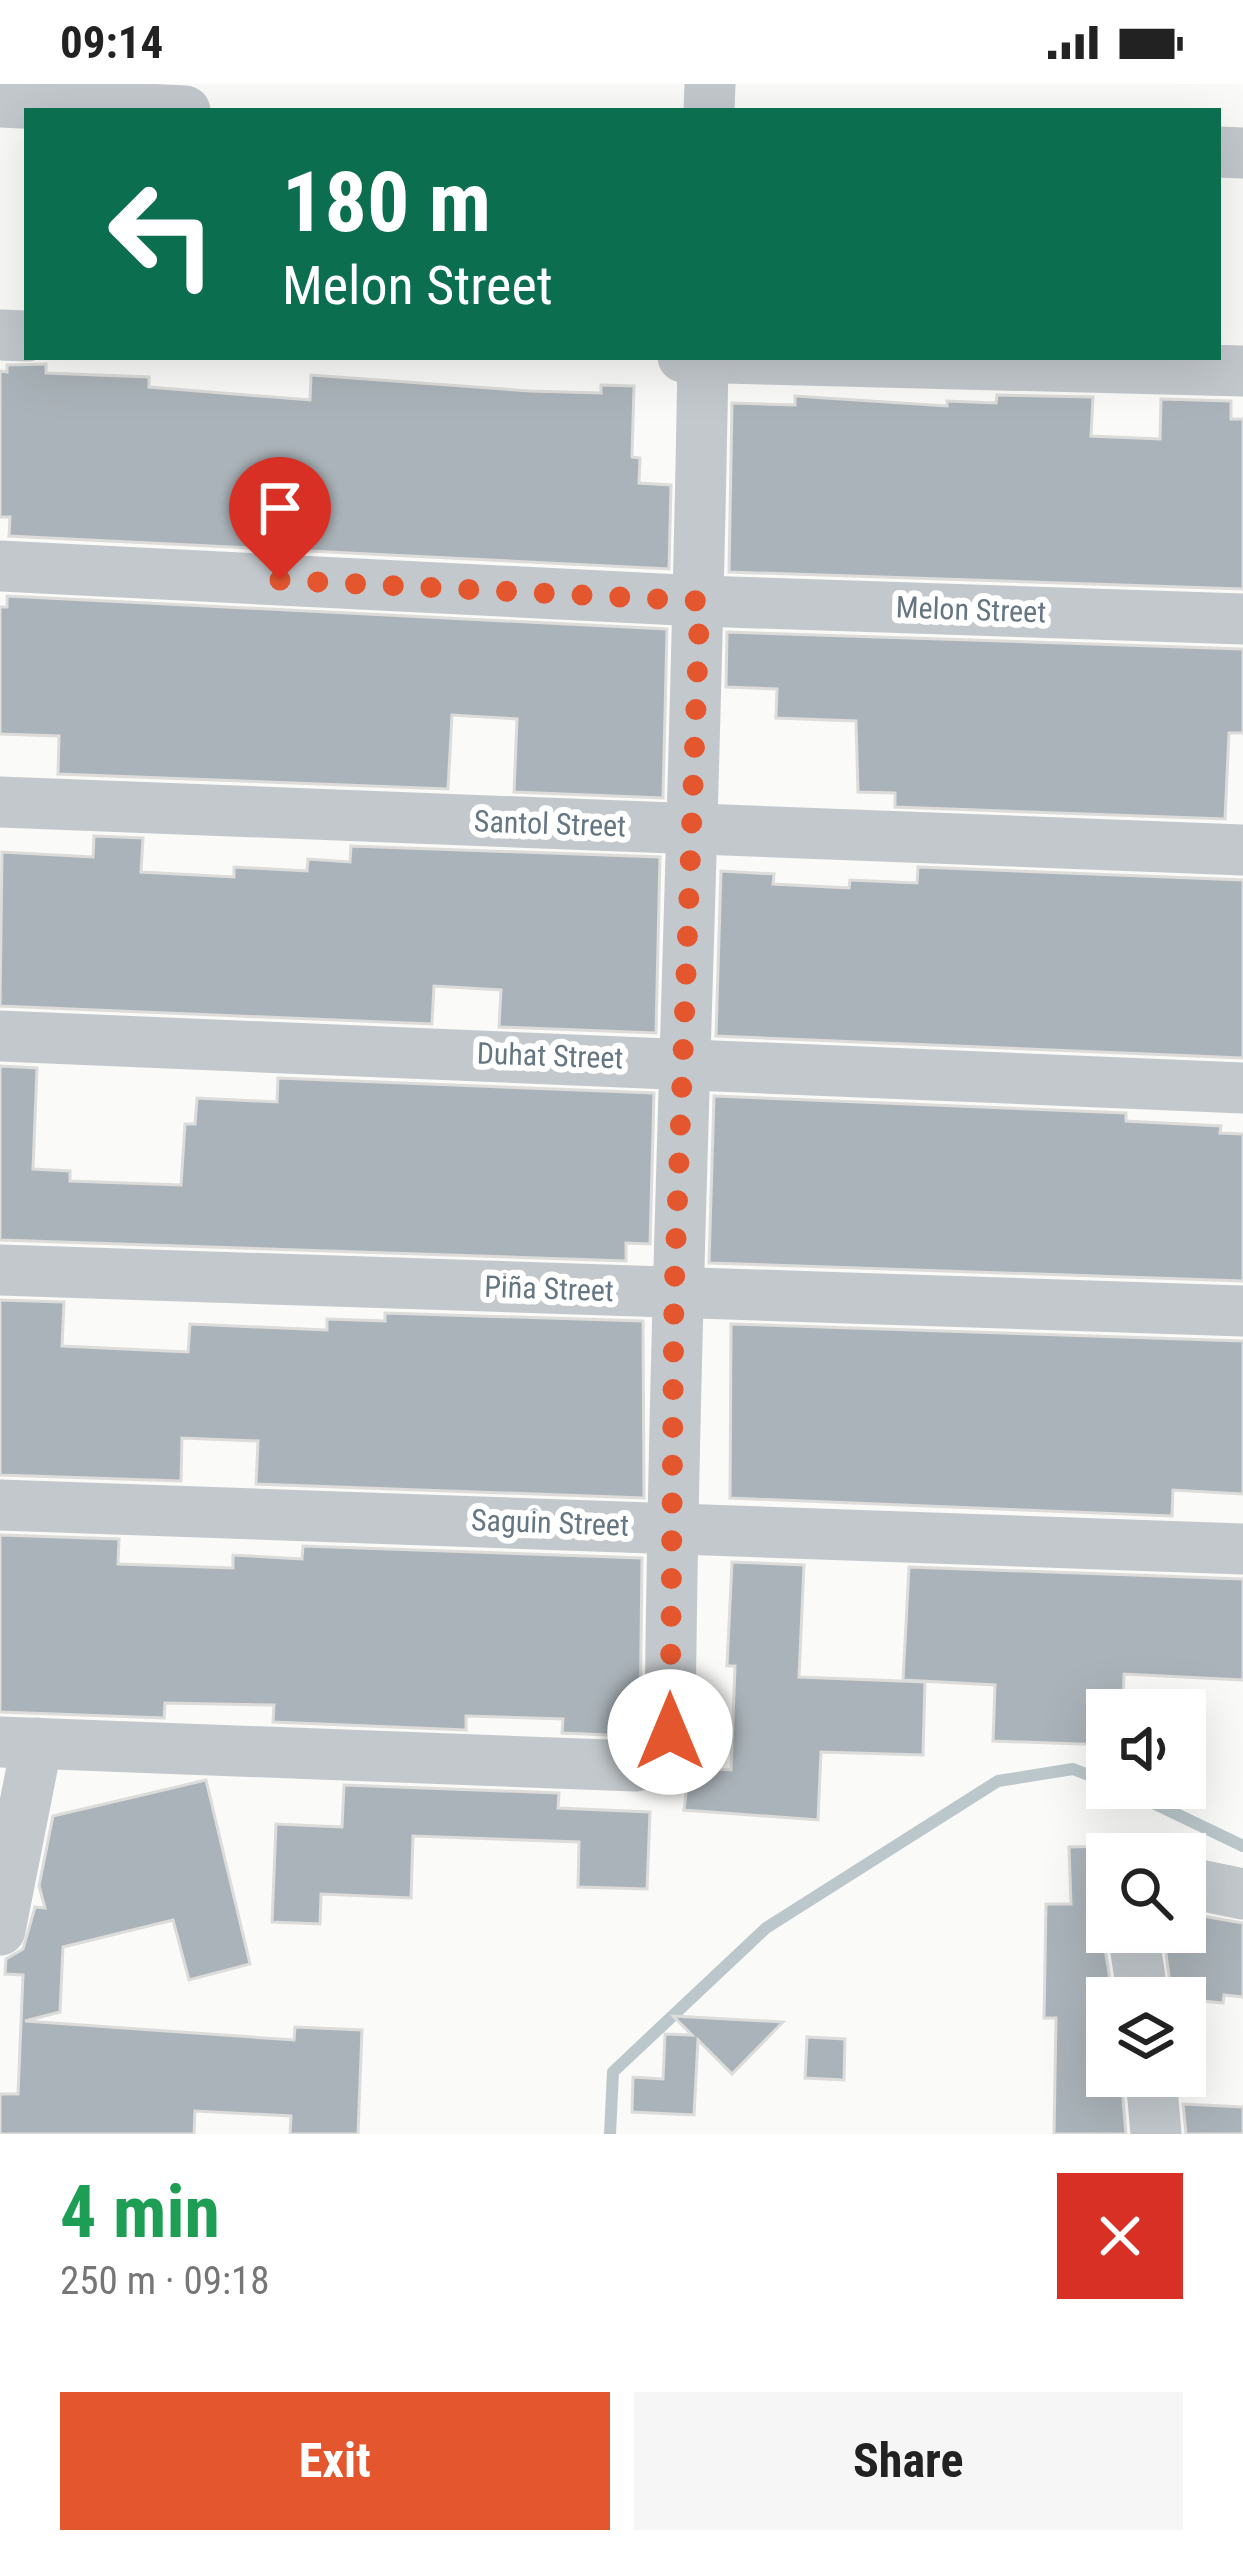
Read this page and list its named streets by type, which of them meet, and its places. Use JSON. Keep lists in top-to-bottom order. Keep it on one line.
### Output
{"streets":{"street":["Melon Street","Santol Street","Duhat Street","Piña Street","Saguin Street"]},"page":{"status":"09:14","turn":["180 m","Melon Street"],"heading":["4 min","250 m · 09:18"],"buttons":["Exit","Share"]}}
